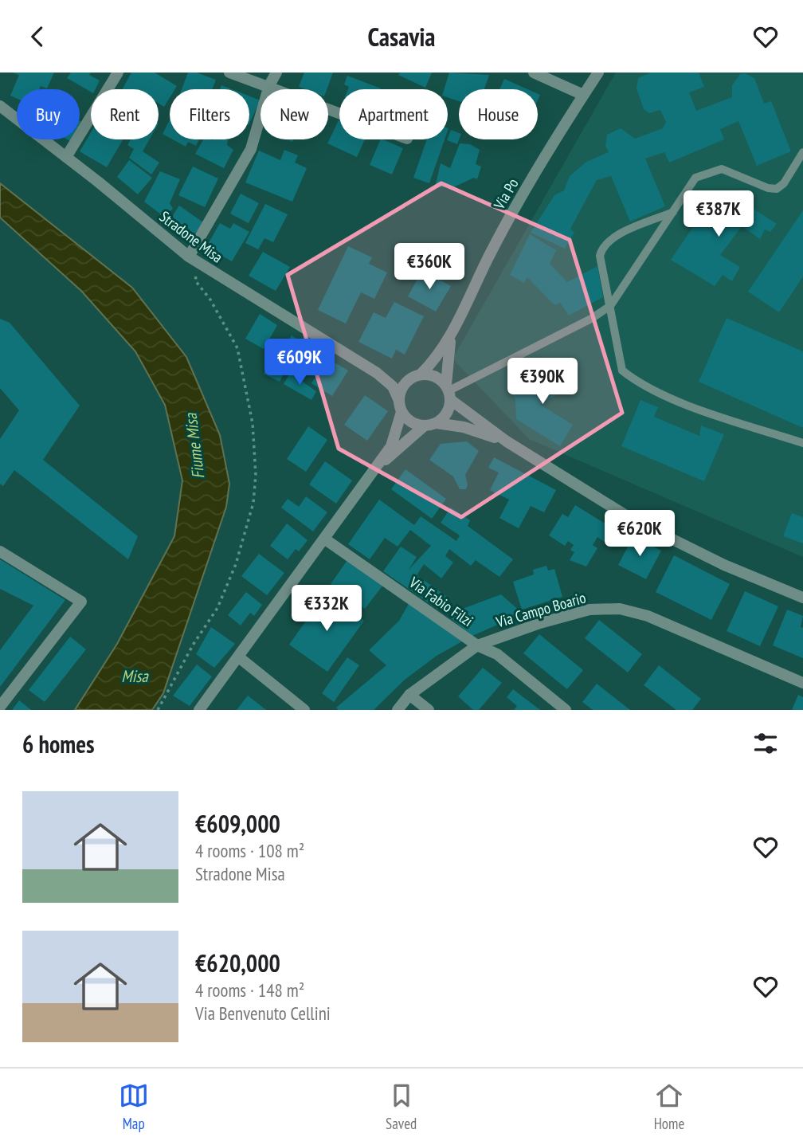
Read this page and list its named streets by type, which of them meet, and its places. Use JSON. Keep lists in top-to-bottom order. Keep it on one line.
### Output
{"streets":{"street":["Via Po","Stradone Misa","Via Fabio Filzi","Via Campo Boario"]},"crossings":[["Via Po","Stradone Misa"],["Via Fabio Filzi","Via Campo Boario"]],"water":["Fiume Misa","Misa"],"page":{"header":"Casavia","chip":["Buy","Rent","Filters","New","Apartment","House"],"price":["€387K","€360K","€609K","€390K","€620K","€332K"],"heading":"6 homes","list":[{"name":"€609,000","note":"4 rooms · 108 m² · Stradone Misa"},{"name":"€620,000","note":"4 rooms · 148 m² · Via Benvenuto Cellini"}],"tabs":["Map","Saved","Home"]}}
